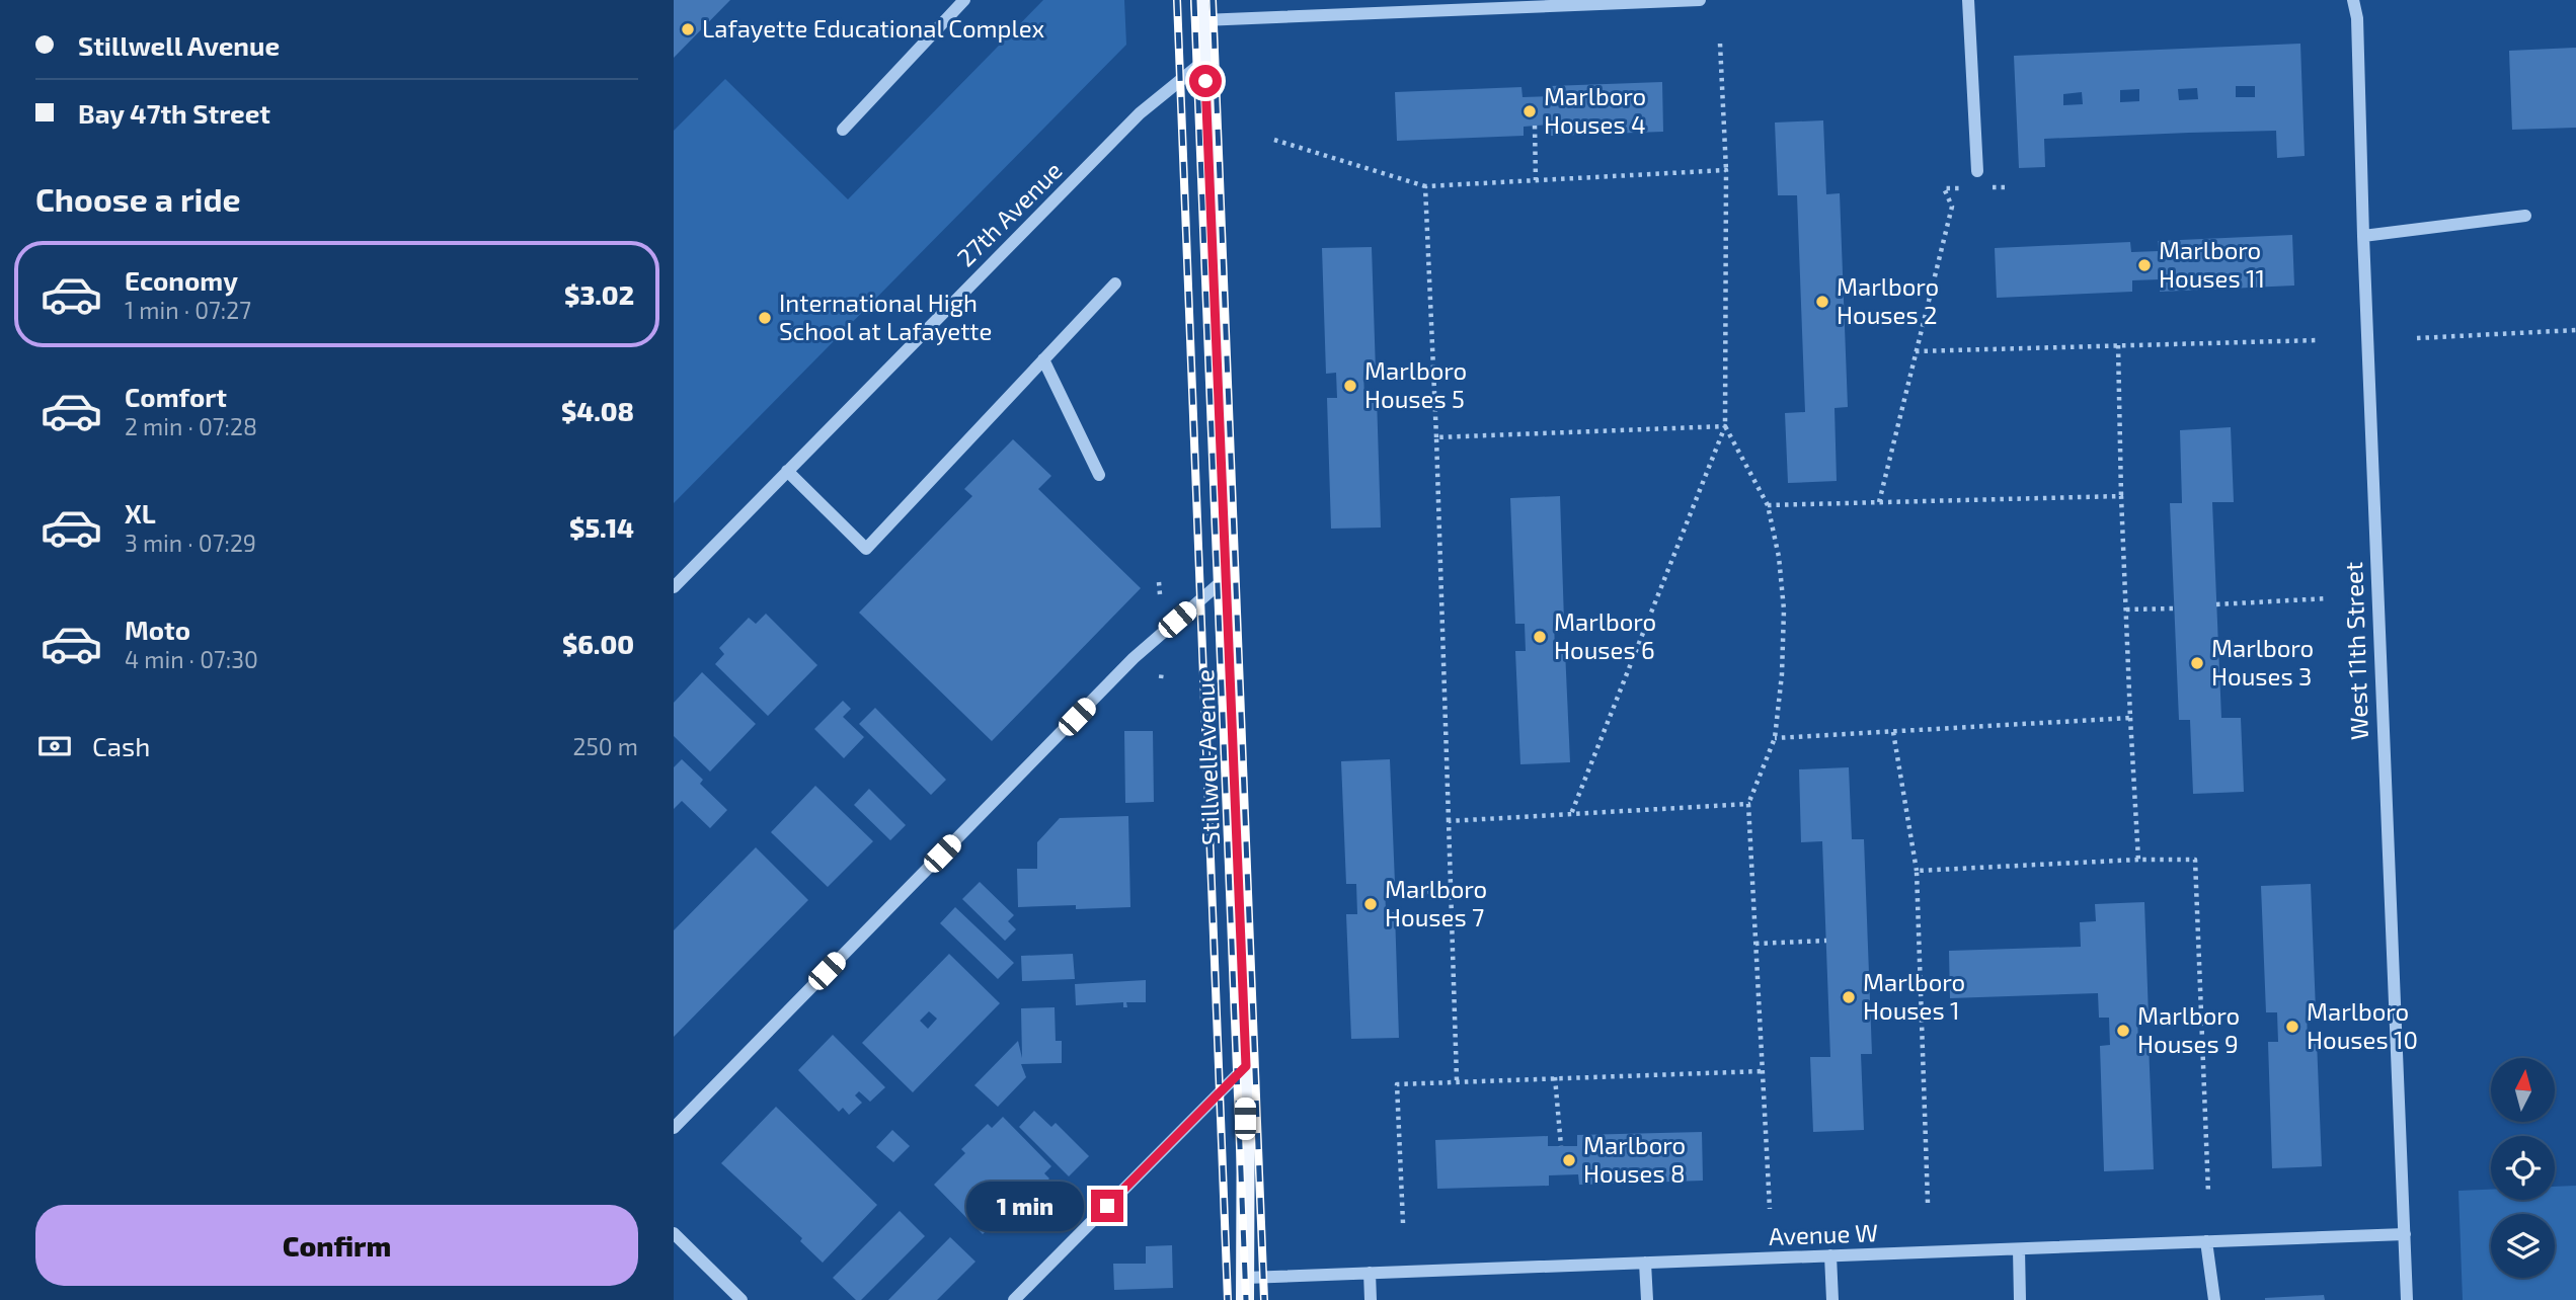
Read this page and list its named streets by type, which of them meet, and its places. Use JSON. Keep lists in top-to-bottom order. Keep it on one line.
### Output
{"streets":{"main road":["Stillwell Avenue"],"street":["27th Avenue","West 11th Street","Avenue W"]},"crossings":[["27th Avenue","Stillwell Avenue"],["West 11th Street","Avenue W"],["Stillwell Avenue","Avenue W"]],"places":["Lafayette Educational Complex","Marlboro Houses 4","Marlboro Houses 11","Marlboro Houses 2","International High School at Lafayette","Marlboro Houses 5","Marlboro Houses 6","Marlboro Houses 3","Marlboro Houses 7","Marlboro Houses 1","Marlboro Houses 10","Marlboro Houses 9","Marlboro Houses 8"],"north":"top","page":{"banner":["Stillwell Avenue","Bay 47th Street"],"heading":"Choose a ride","list":[{"name":"Economy","note":"1 min · 07:27","value":"$3.02"},{"name":"Comfort","note":"2 min · 07:28","value":"$4.08"},{"name":"XL","note":"3 min · 07:29","value":"$5.14"},{"name":"Moto","note":"4 min · 07:30","value":"$6.00"}],"pay":["Cash","250 m"],"bubble":"1 min","buttons":"Confirm"}}
